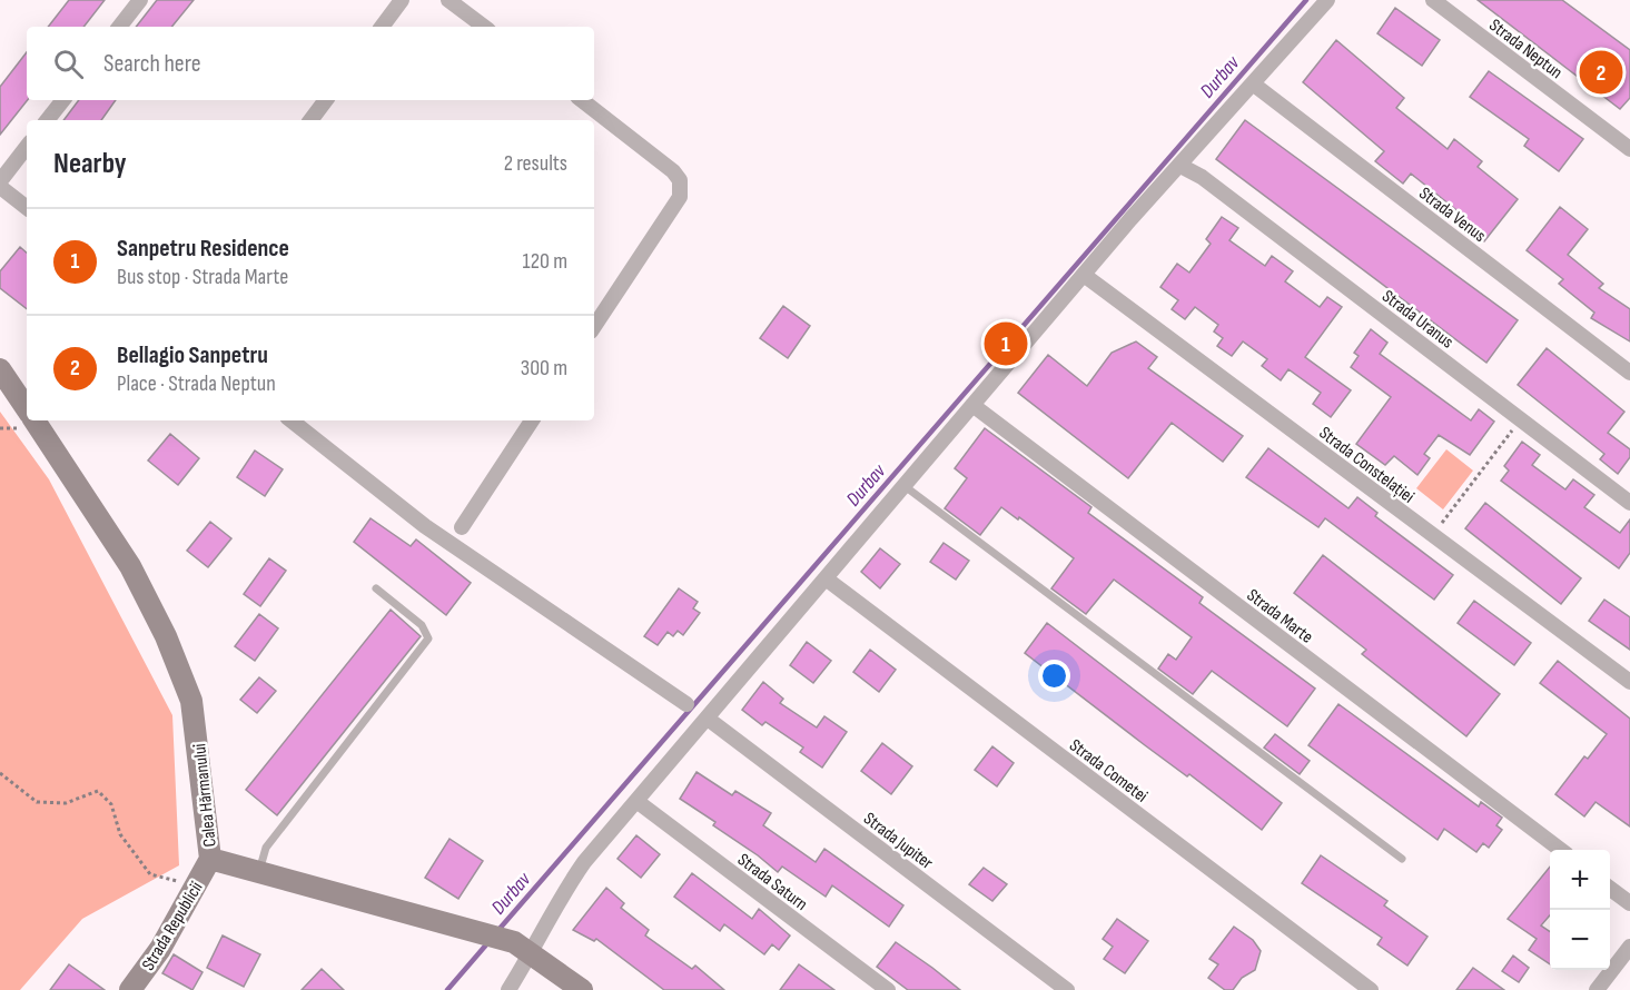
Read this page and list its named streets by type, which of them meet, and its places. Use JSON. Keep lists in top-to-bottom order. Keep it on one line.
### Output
{"streets":{"main road":["Calea Hărmanului","Strada Republicii"],"street":["Strada Neptun","Strada Venus","Strada Uranus","Strada Constelației","Strada Marte","Strada Cometei","Strada Jupiter","Strada Saturn"]},"crossings":[["Calea Hărmanului","Strada Republicii"]],"water":["Durbav"],"page":{"search":"Search here","pins":["2","1"],"heading":["Nearby","2 results"],"list":[{"mark":"1","name":"Sanpetru Residence","note":"Bus stop · Strada Marte","value":"120 m"},{"mark":"2","name":"Bellagio Sanpetru","note":"Place · Strada Neptun","value":"300 m"}],"map_buttons":["+","−"]}}
